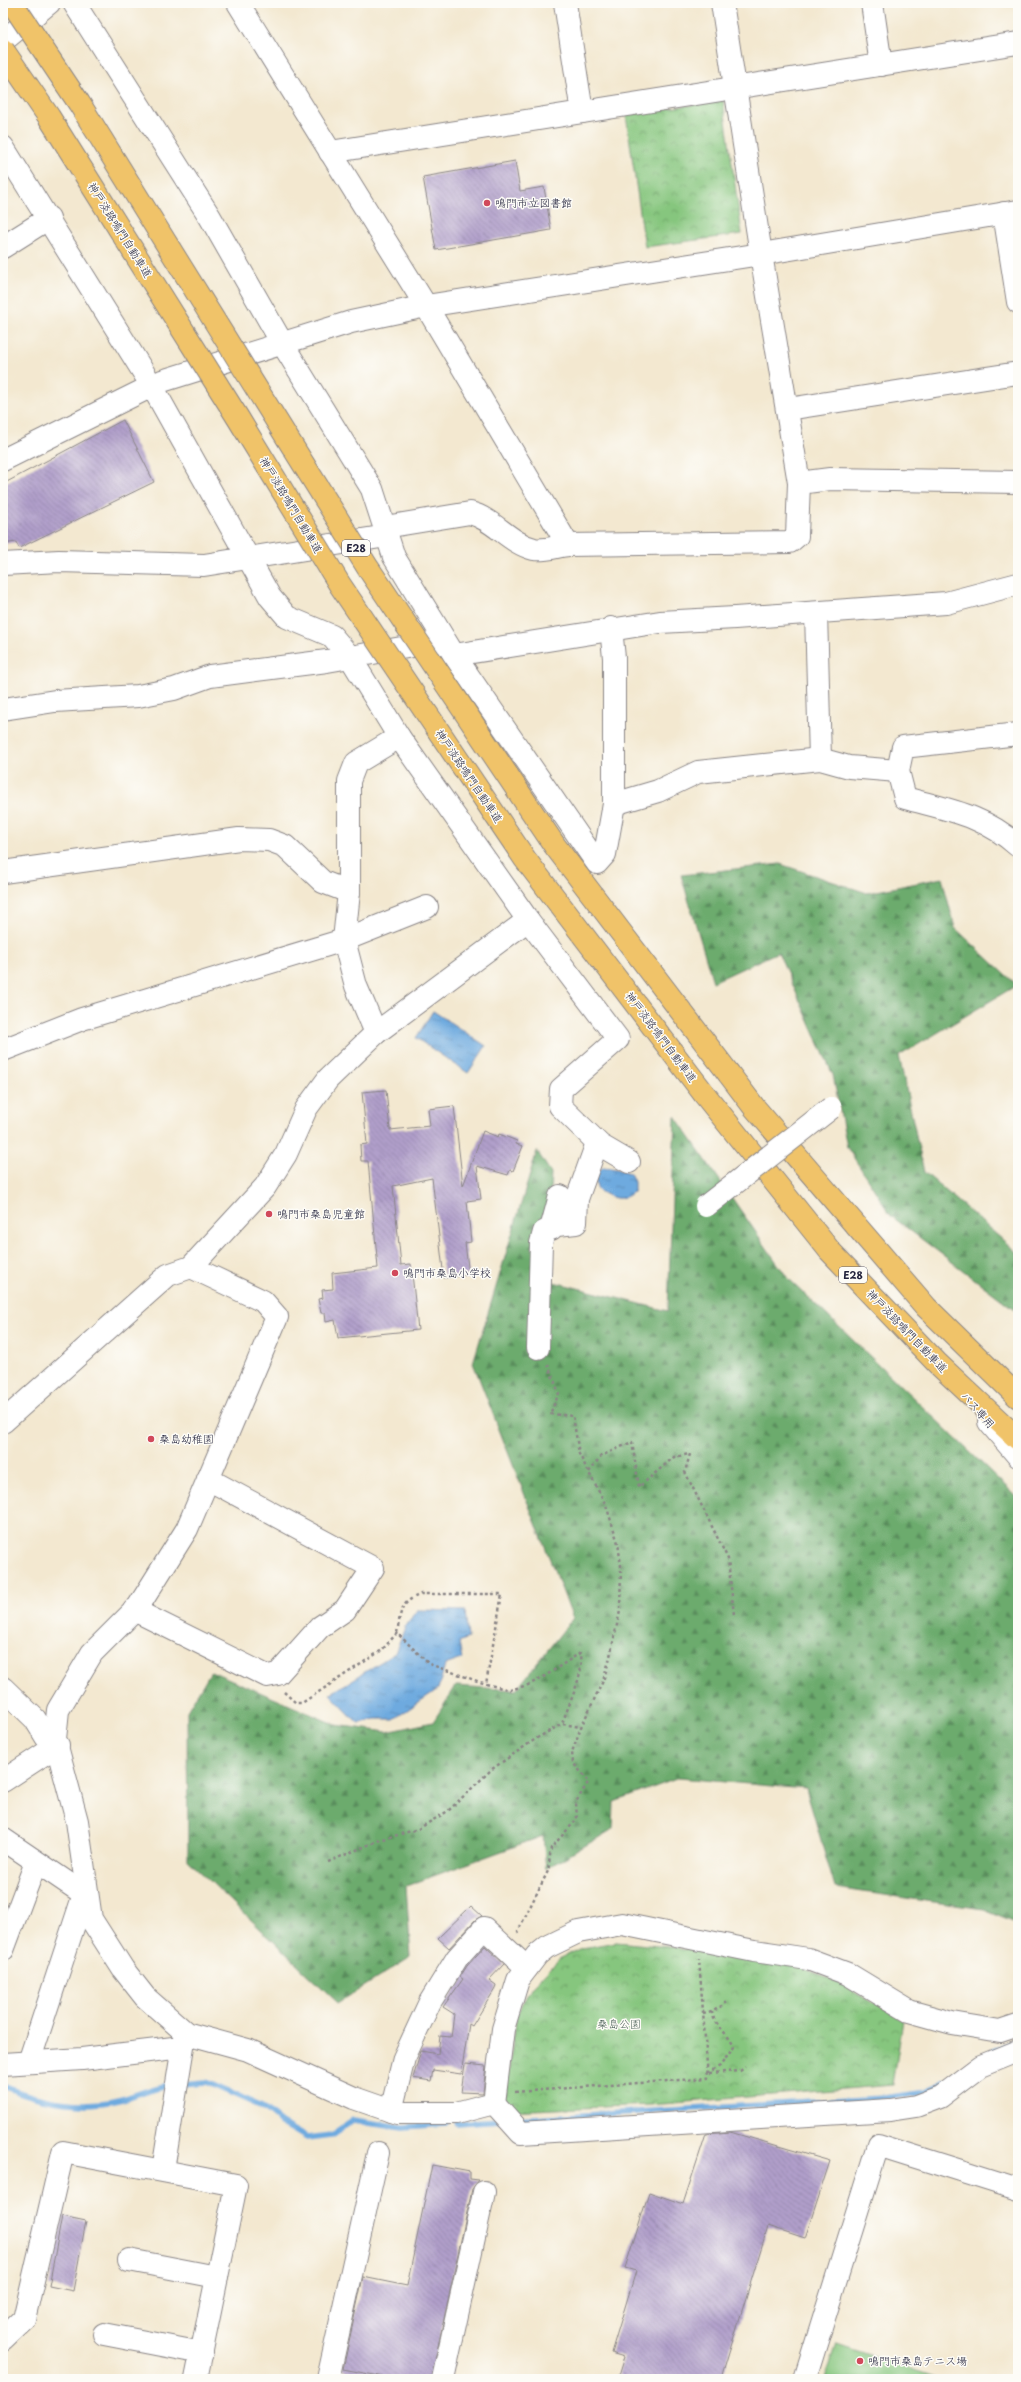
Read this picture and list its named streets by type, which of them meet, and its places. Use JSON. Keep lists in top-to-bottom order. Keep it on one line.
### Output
{"streets":{"highway":["神戸淡路鳴門自動車道","E28"],"street":["バス専用"]},"crossings":[["神戸淡路鳴門自動車道","バス専用"]],"parks":["桑島公園"],"places":["鳴門市立図書館","鳴門市桑島児童館","鳴門市桑島小学校","桑島幼稚園","鳴門市桑島テニス場"]}
